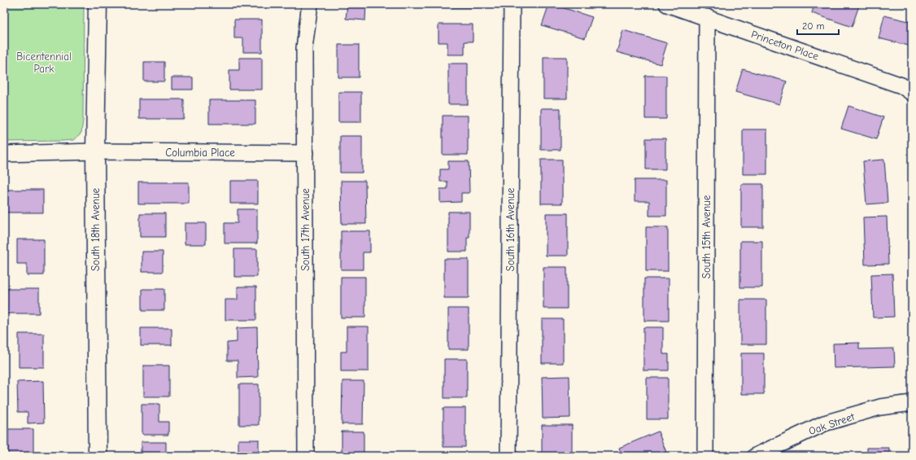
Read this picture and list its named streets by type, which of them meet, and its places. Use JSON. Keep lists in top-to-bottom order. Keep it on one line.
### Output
{"streets":{"street":["Princeton Place","Columbia Place","South 18th Avenue","South 17th Avenue","South 16th Avenue","South 15th Avenue","Oak Street"]},"crossings":[["Princeton Place","South 15th Avenue"],["Columbia Place","South 18th Avenue"],["Columbia Place","South 17th Avenue"]],"parks":["Bicentennial Park"],"scale_bar":"20 m"}
